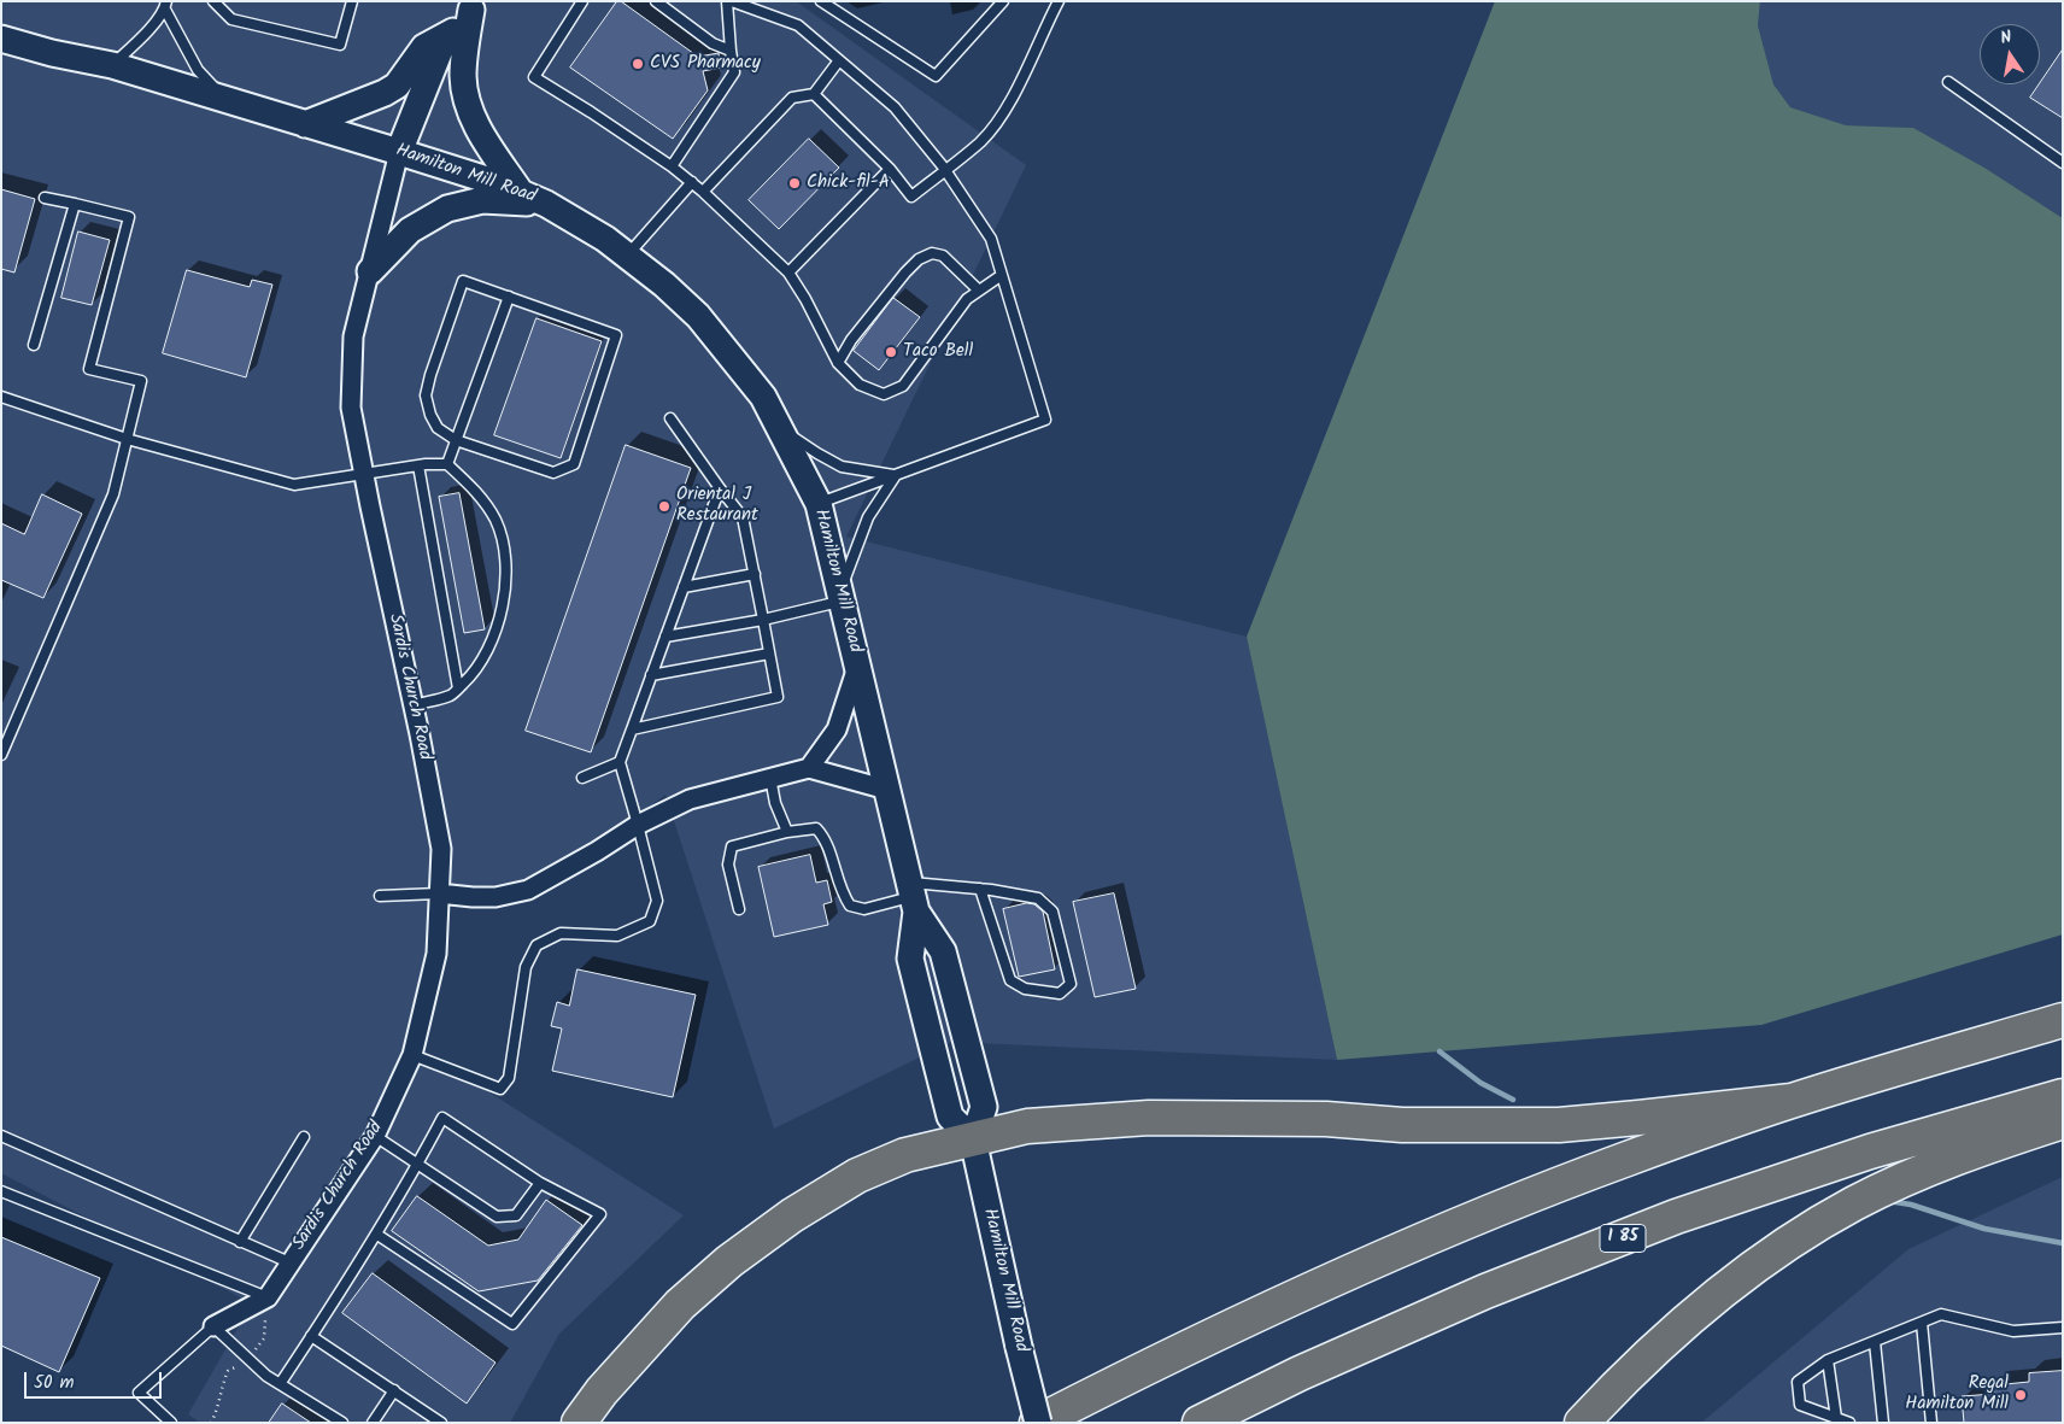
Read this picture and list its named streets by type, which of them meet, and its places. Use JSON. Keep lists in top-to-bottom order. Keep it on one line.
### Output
{"streets":{"highway":["I 85"],"main road":["Hamilton Mill Road","Sardis Church Road"]},"crossings":[["Hamilton Mill Road","Sardis Church Road"]],"places":["CVS Pharmacy","Chick-fil-A","Taco Bell","Oriental J Restaurant","Regal Hamilton Mill"],"scale_bar":"50 m","north":"top"}
